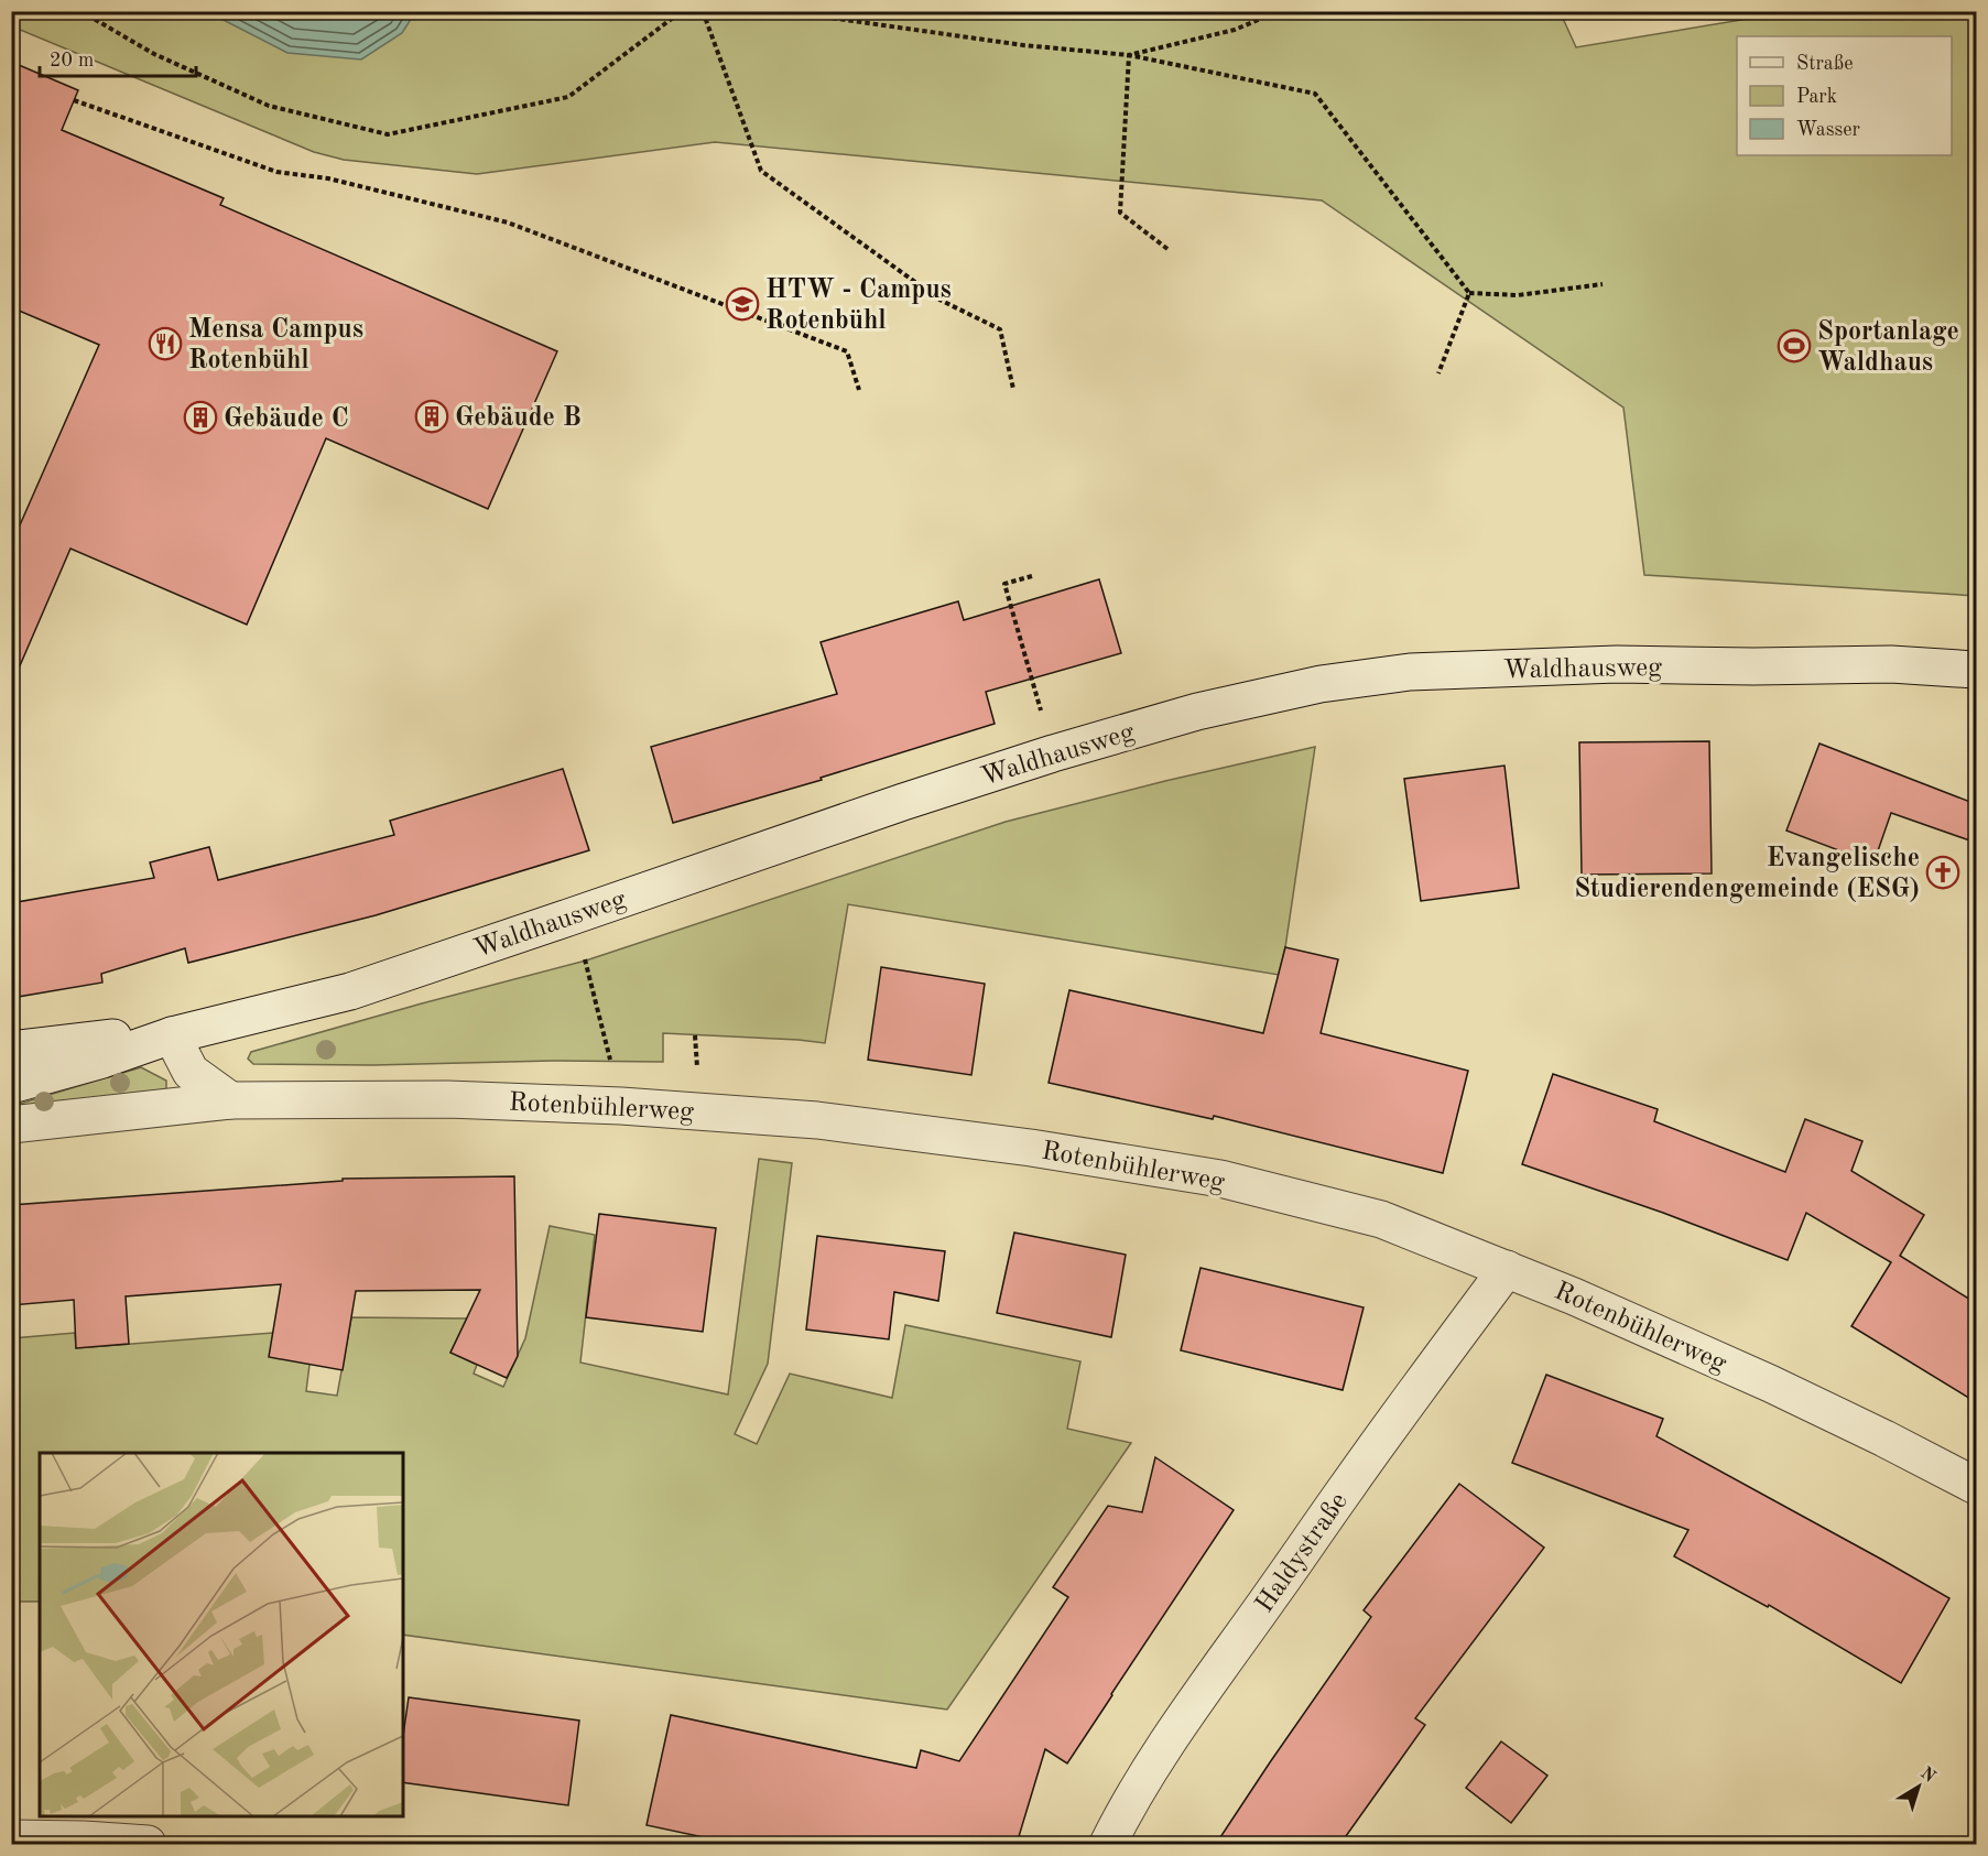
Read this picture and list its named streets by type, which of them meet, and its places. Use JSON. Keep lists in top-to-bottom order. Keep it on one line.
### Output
{"streets":{"street":["Waldhausweg","Rotenbühlerweg","Haldystraße"]},"crossings":[["Rotenbühlerweg","Haldystraße"]],"places":{"school or university":["HTW - Campus Rotenbühl"],"restaurant":["Mensa Campus Rotenbühl"],"sports":["Sportanlage Waldhaus"],"building":["Gebäude B","Gebäude C"],"church":["Evangelische Studierendengemeinde (ESG)"]},"legend":["Straße","Park","Wasser"],"scale_bar":"20 m","north":"top right"}
